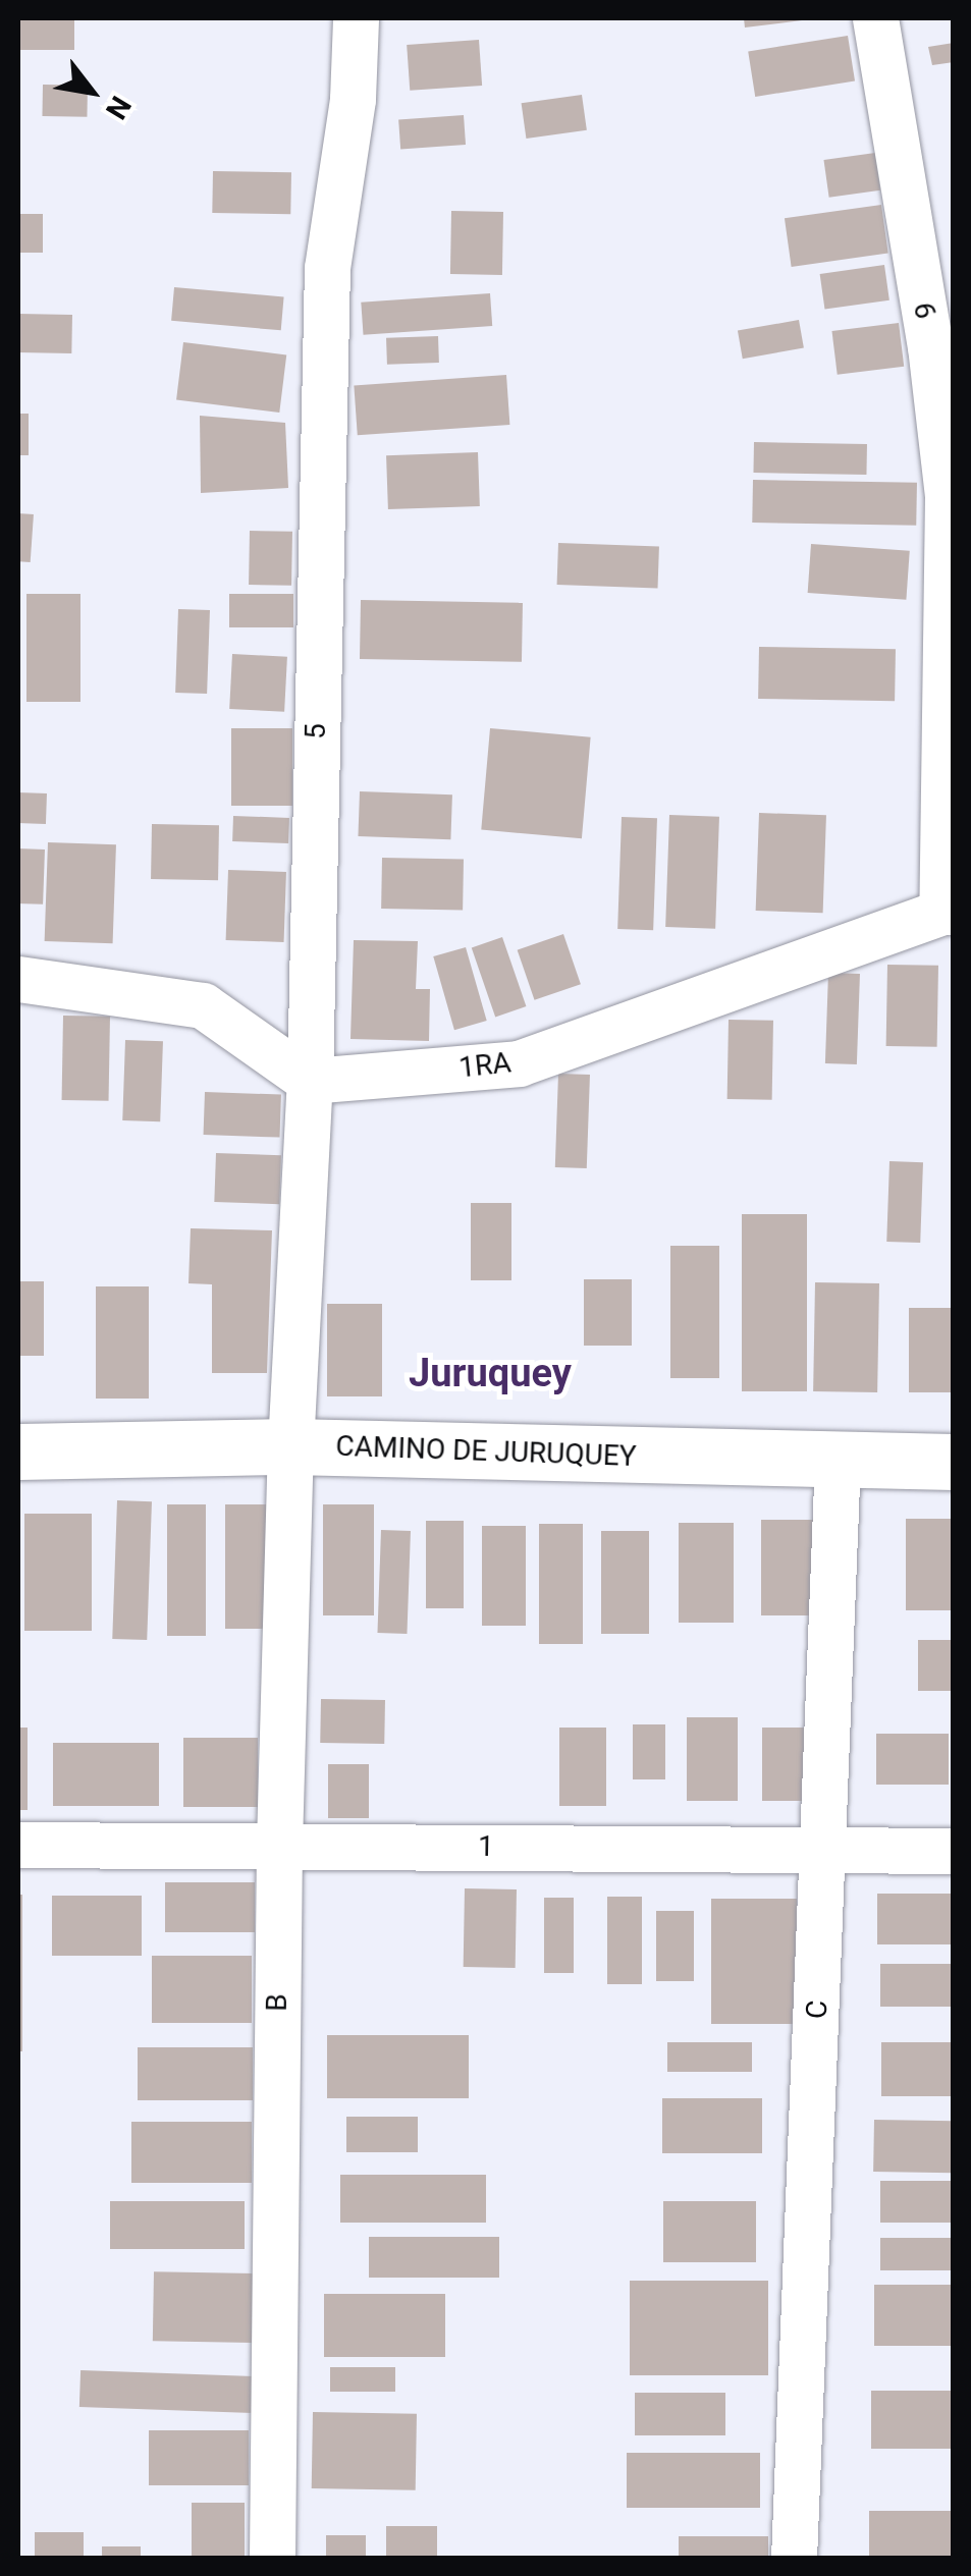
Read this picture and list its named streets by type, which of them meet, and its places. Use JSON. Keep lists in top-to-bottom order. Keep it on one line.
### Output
{"streets":{"street":["6","5","1RA","CAMINO DE JURUQUEY","1","B","C"]},"crossings":[["6","1RA"],["5","1RA"],["5","CAMINO DE JURUQUEY"],["5","B"],["CAMINO DE JURUQUEY","B"],["CAMINO DE JURUQUEY","C"],["1","B"],["1","C"]],"districts":["Juruquey"],"north":"bottom right"}
